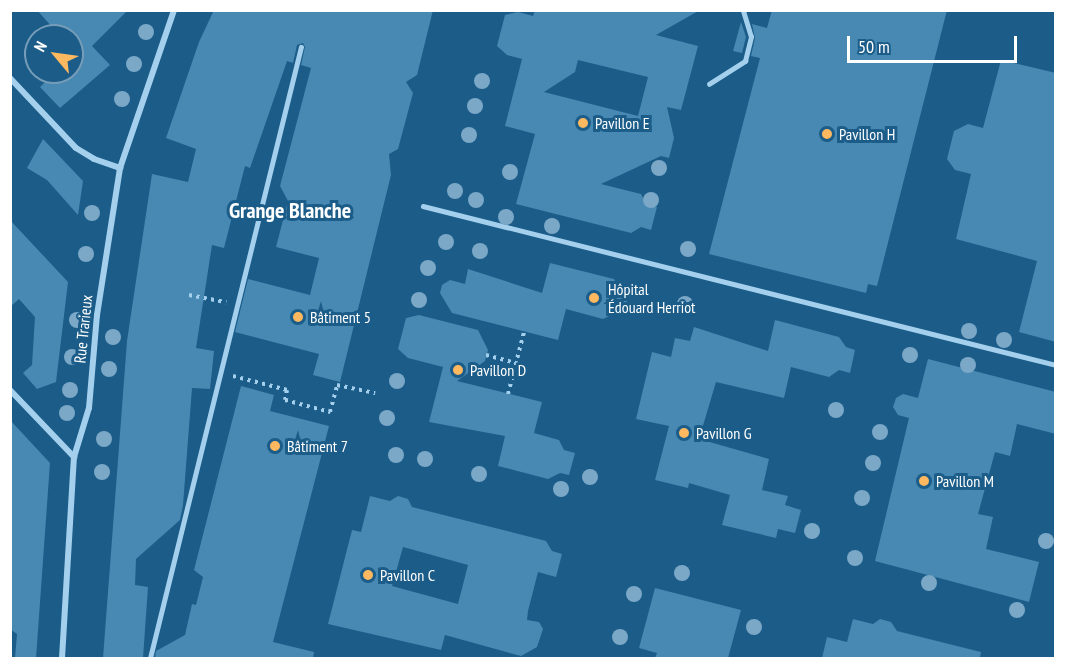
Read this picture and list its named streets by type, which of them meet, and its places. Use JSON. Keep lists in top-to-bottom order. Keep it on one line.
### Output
{"streets":{"street":["Rue Trarieux"]},"districts":["Grange Blanche"],"places":["Pavillon E","Pavillon H","Hôpital Édouard Herriot","Bâtiment 5","Pavillon D","Pavillon G","Bâtiment 7","Pavillon M","Pavillon C"],"scale_bar":"50 m","north":"top left"}
